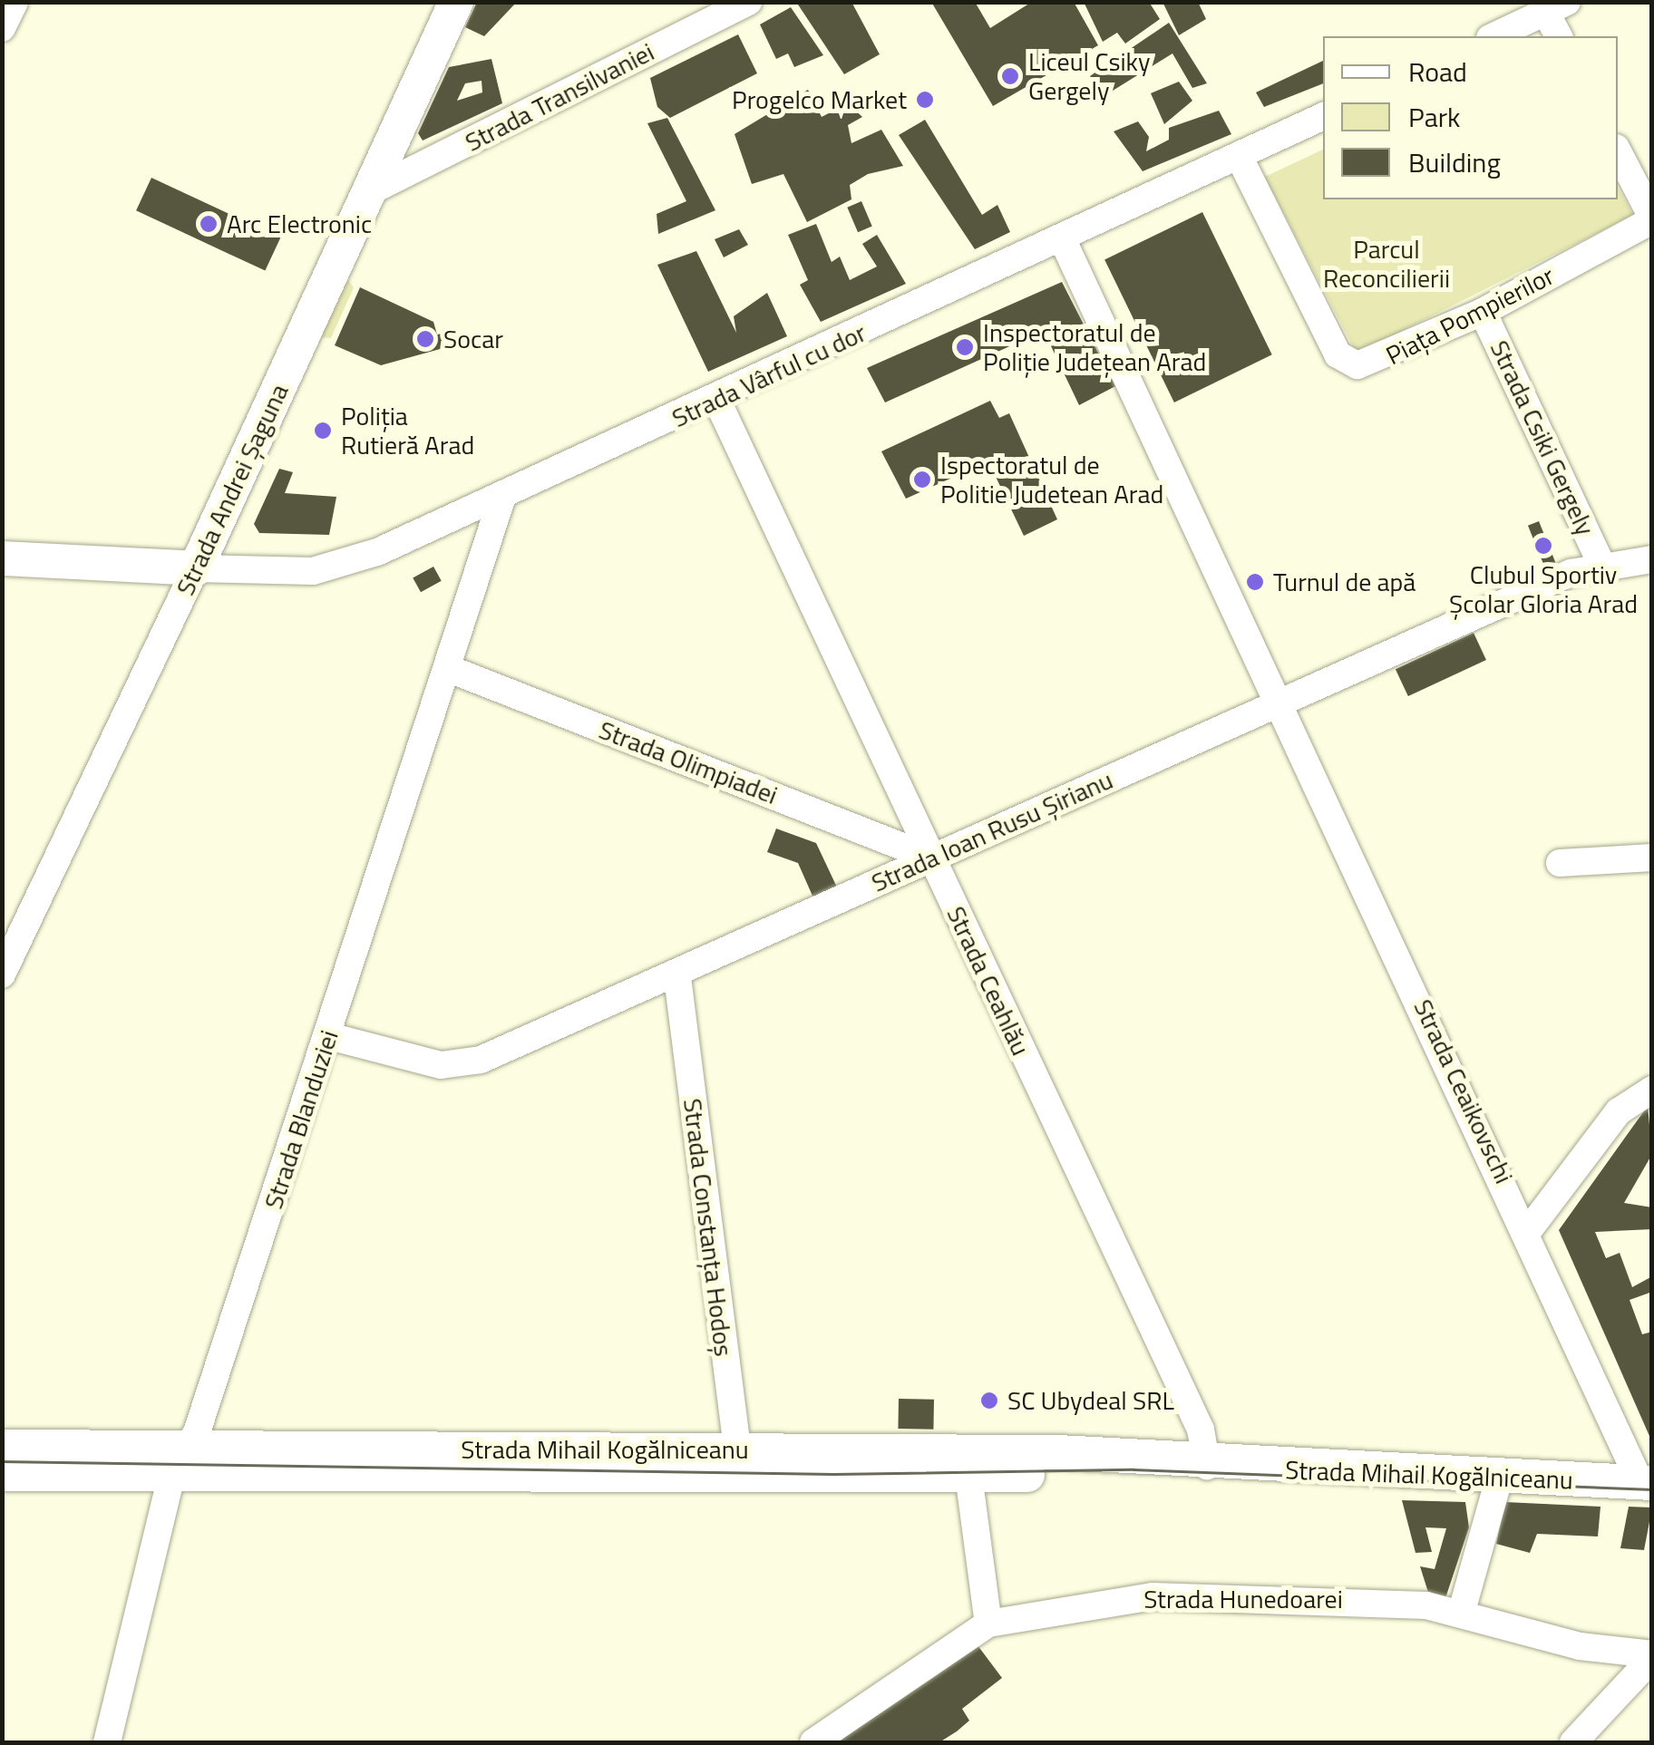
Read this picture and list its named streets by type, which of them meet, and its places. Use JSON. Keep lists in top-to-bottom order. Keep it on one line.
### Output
{"streets":{"main road":["Strada Andrei Șaguna","Strada Mihail Kogălniceanu"],"street":["Strada Transilvaniei","Piața Pompierilor","Strada Vârful cu dor","Strada Csiki Gergely","Strada Olimpiadei","Strada Ioan Rusu Șirianu","Strada Ceahlău","Strada Ceaikovschi","Strada Blanduziei","Strada Constanța Hodoș","Strada Hunedoarei"]},"crossings":[["Strada Transilvaniei","Strada Andrei Șaguna"],["Piața Pompierilor","Strada Vârful cu dor"],["Piața Pompierilor","Strada Csiki Gergely"],["Strada Vârful cu dor","Strada Andrei Șaguna"],["Strada Vârful cu dor","Strada Ceahlău"],["Strada Vârful cu dor","Strada Ceaikovschi"],["Strada Vârful cu dor","Strada Blanduziei"],["Strada Csiki Gergely","Strada Ioan Rusu Șirianu"],["Strada Olimpiadei","Strada Ioan Rusu Șirianu"],["Strada Olimpiadei","Strada Ceahlău"],["Strada Olimpiadei","Strada Blanduziei"],["Strada Ioan Rusu Șirianu","Strada Ceahlău"],["Strada Ioan Rusu Șirianu","Strada Ceaikovschi"],["Strada Ioan Rusu Șirianu","Strada Blanduziei"],["Strada Ioan Rusu Șirianu","Strada Constanța Hodoș"],["Strada Ceahlău","Strada Mihail Kogălniceanu"],["Strada Ceaikovschi","Strada Mihail Kogălniceanu"],["Strada Blanduziei","Strada Mihail Kogălniceanu"],["Strada Constanța Hodoș","Strada Mihail Kogălniceanu"]],"parks":["Parcul Reconcilierii"],"places":["Liceul Csiky Gergely","Progelco Market","Arc Electronic","Socar","Inspectoratul de Poliție Județean Arad","Poliția Rutieră Arad","Ispectoratul de Politie Judetean Arad","Clubul Sportiv Școlar Gloria Arad","Turnul de apă","SC Ubydeal SRL"],"legend":["Road","Park","Building"]}
